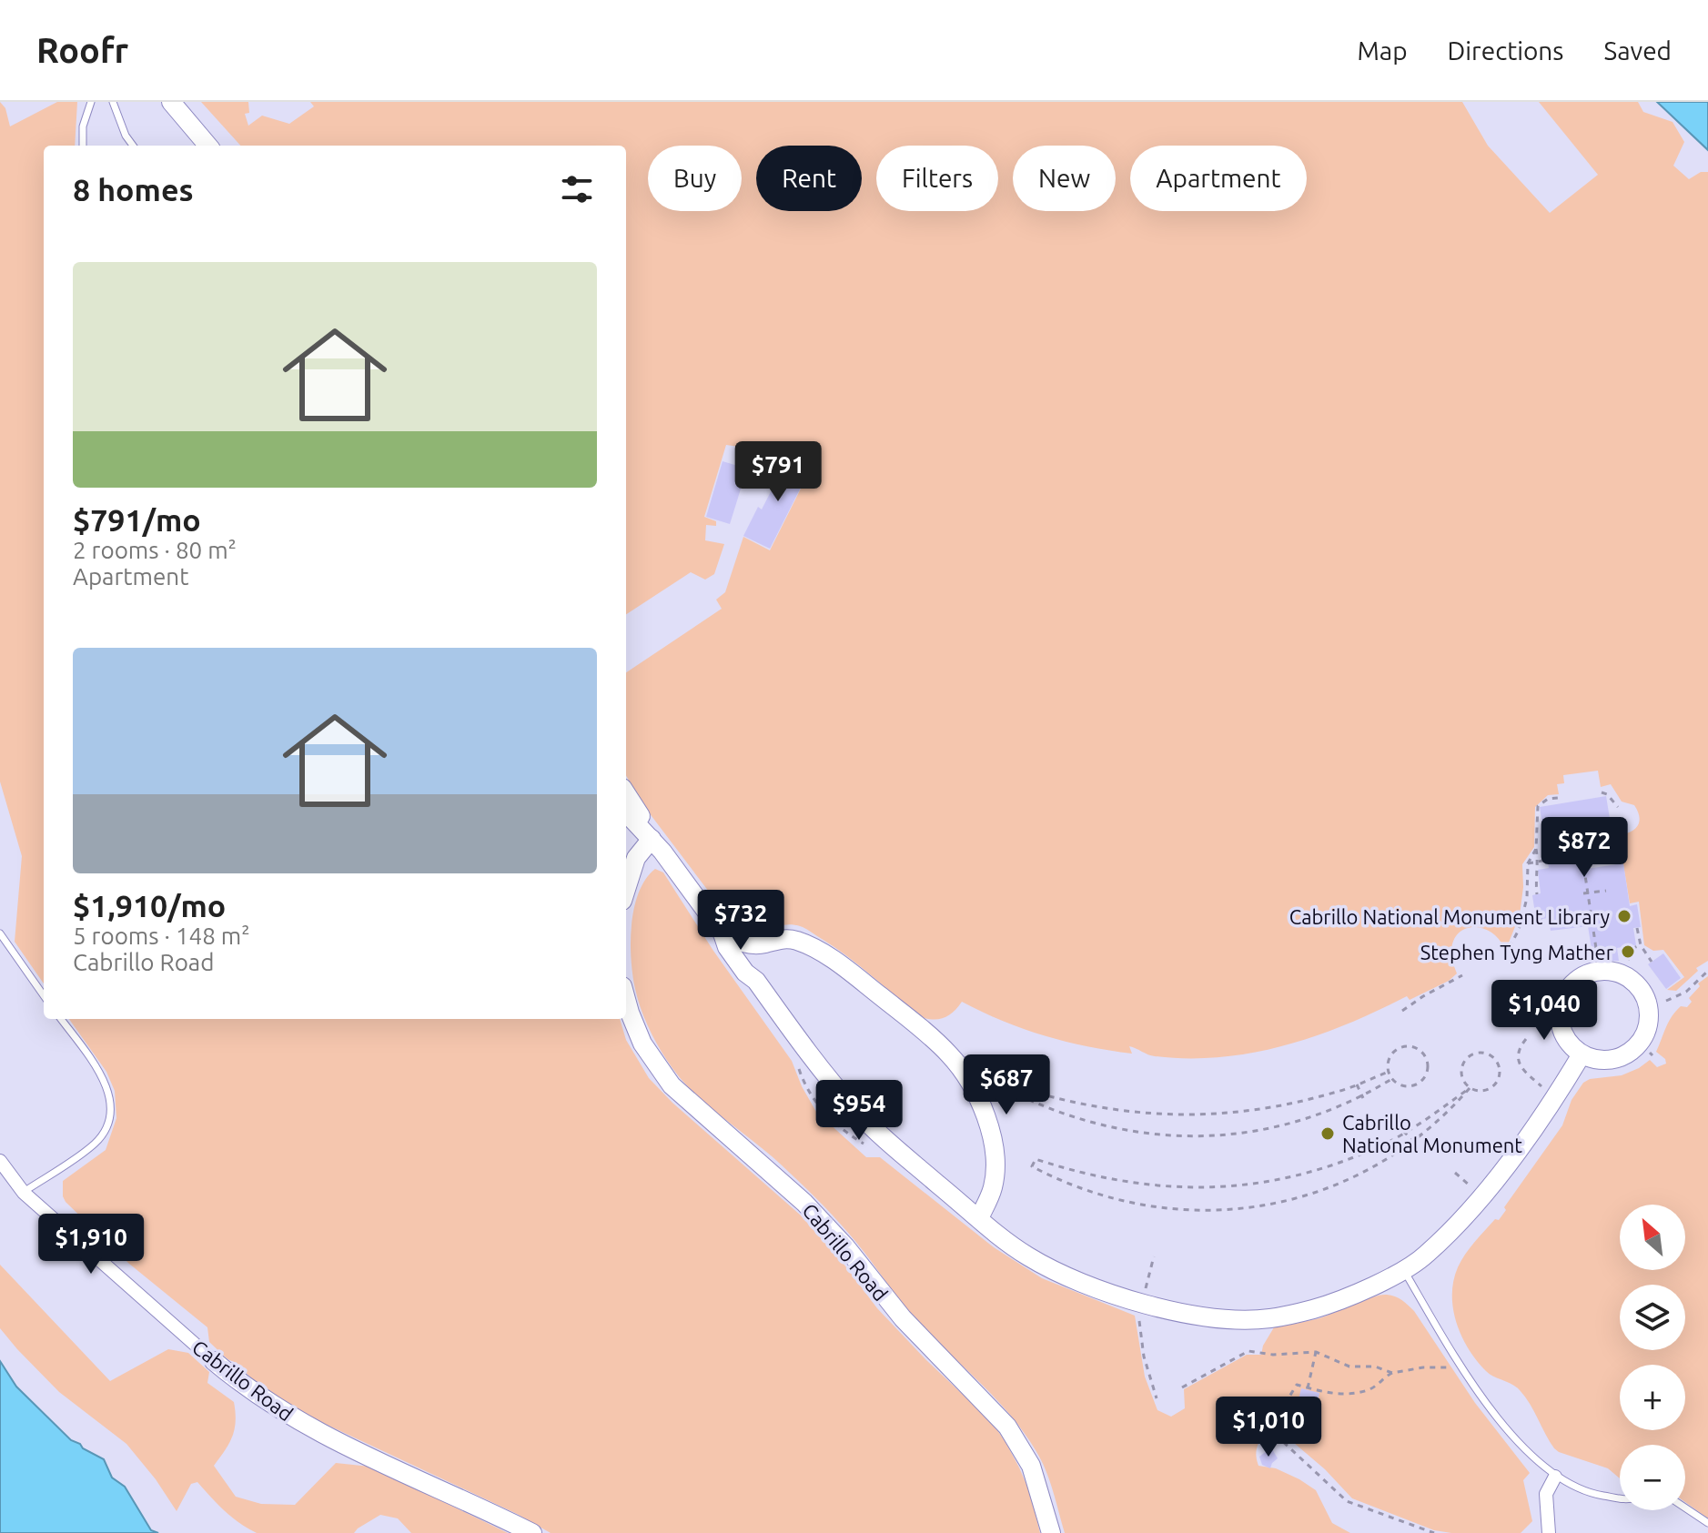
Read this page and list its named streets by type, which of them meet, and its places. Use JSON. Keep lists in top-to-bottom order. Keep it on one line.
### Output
{"streets":{"street":["Cabrillo Road"]},"places":["Cabrillo National Monument Library","Stephen Tyng Mather","Cabrillo National Monument"],"north":"top left","page":{"header":"Roofr","nav":["Map","Directions","Saved"],"chip":["Buy","Rent","Filters","New","Apartment"],"heading":"8 homes","list":[{"name":"$791/mo","note":"2 rooms · 80 m² · Apartment"},{"name":"$1,910/mo","note":"5 rooms · 148 m² · Cabrillo Road"}],"price":["$791","$872","$732","$1,040","$687","$954","$1,910","$1,010"],"map_buttons":["+","−"]}}
